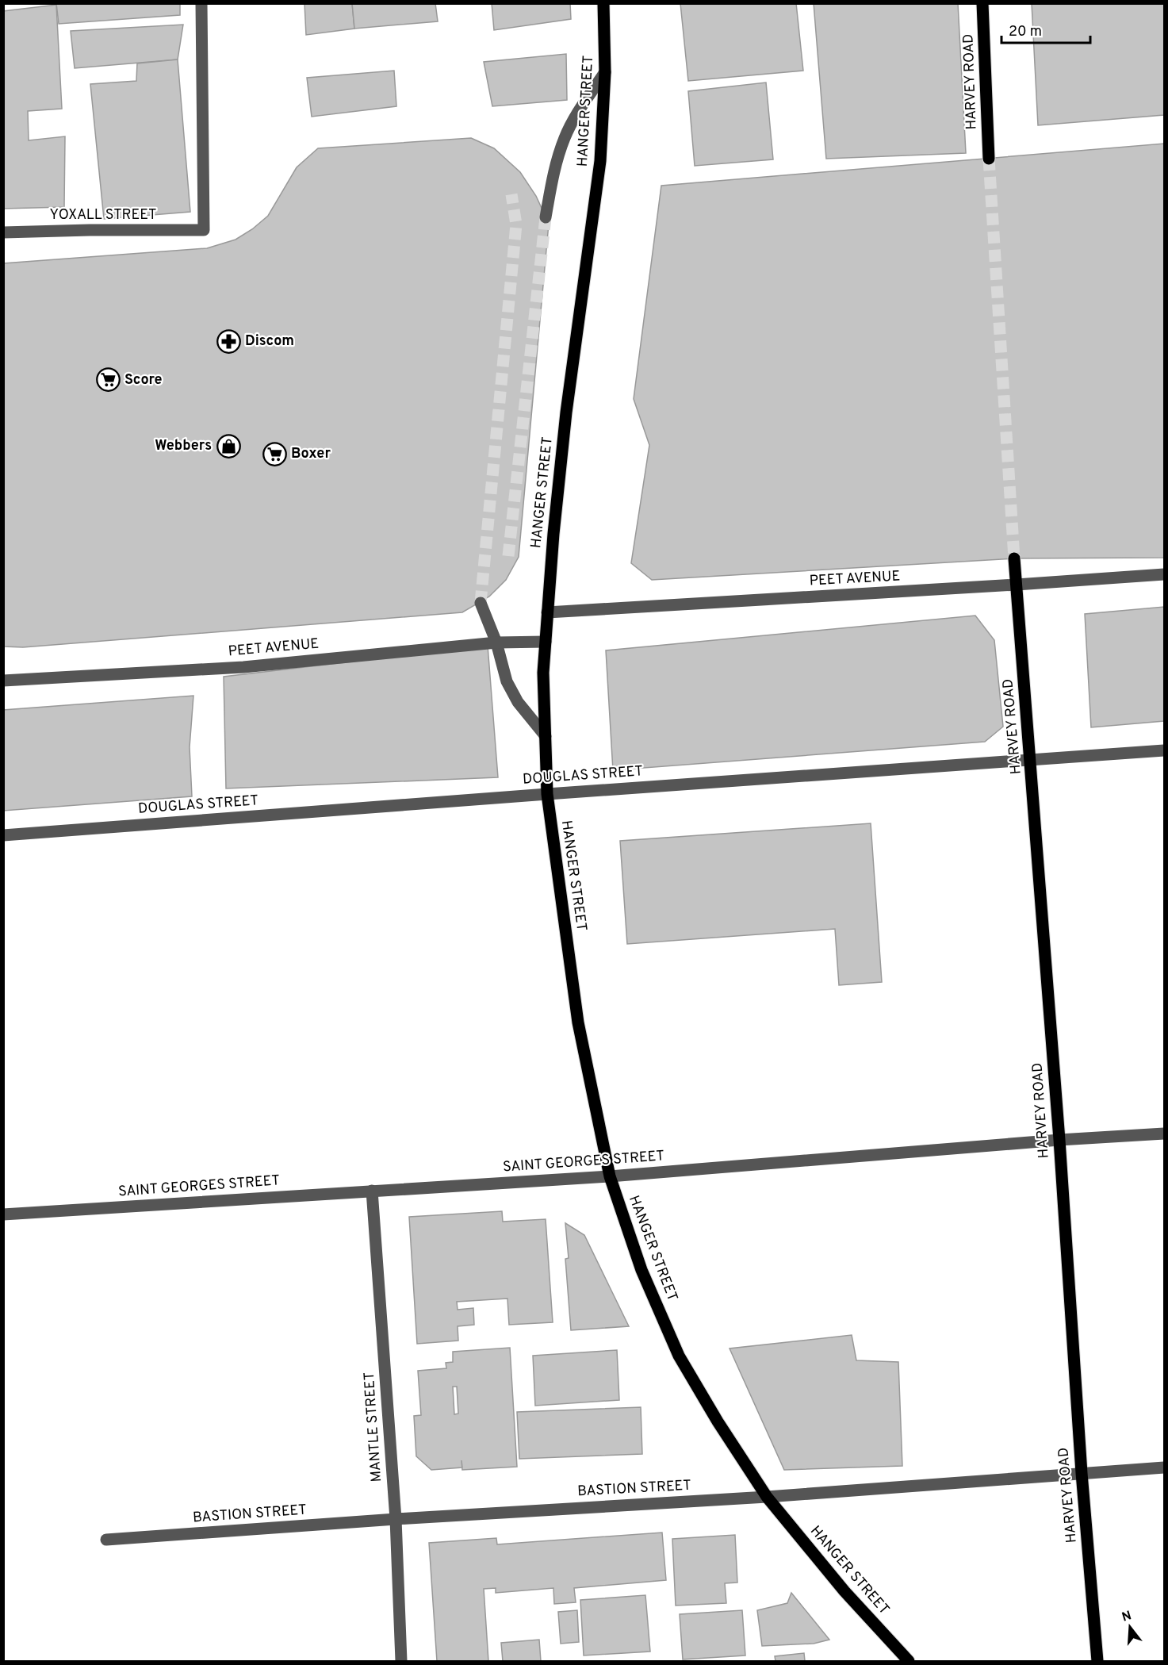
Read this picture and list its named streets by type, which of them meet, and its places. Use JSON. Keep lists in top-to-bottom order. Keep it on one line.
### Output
{"streets":{"main road":["HARVEY ROAD","HANGER STREET"],"street":["YOXALL STREET","PEET AVENUE","DOUGLAS STREET","SAINT GEORGES STREET","MANTLE STREET","BASTION STREET"]},"crossings":[["HARVEY ROAD","PEET AVENUE"],["HARVEY ROAD","DOUGLAS STREET"],["HARVEY ROAD","SAINT GEORGES STREET"],["HARVEY ROAD","BASTION STREET"],["HANGER STREET","PEET AVENUE"],["HANGER STREET","DOUGLAS STREET"],["HANGER STREET","SAINT GEORGES STREET"],["HANGER STREET","BASTION STREET"],["SAINT GEORGES STREET","MANTLE STREET"],["MANTLE STREET","BASTION STREET"]],"places":{"pharmacy":["Discom"],"supermarket":["Score","Boxer"],"shop":["Webbers"]},"scale_bar":"20 m","north":"top"}
